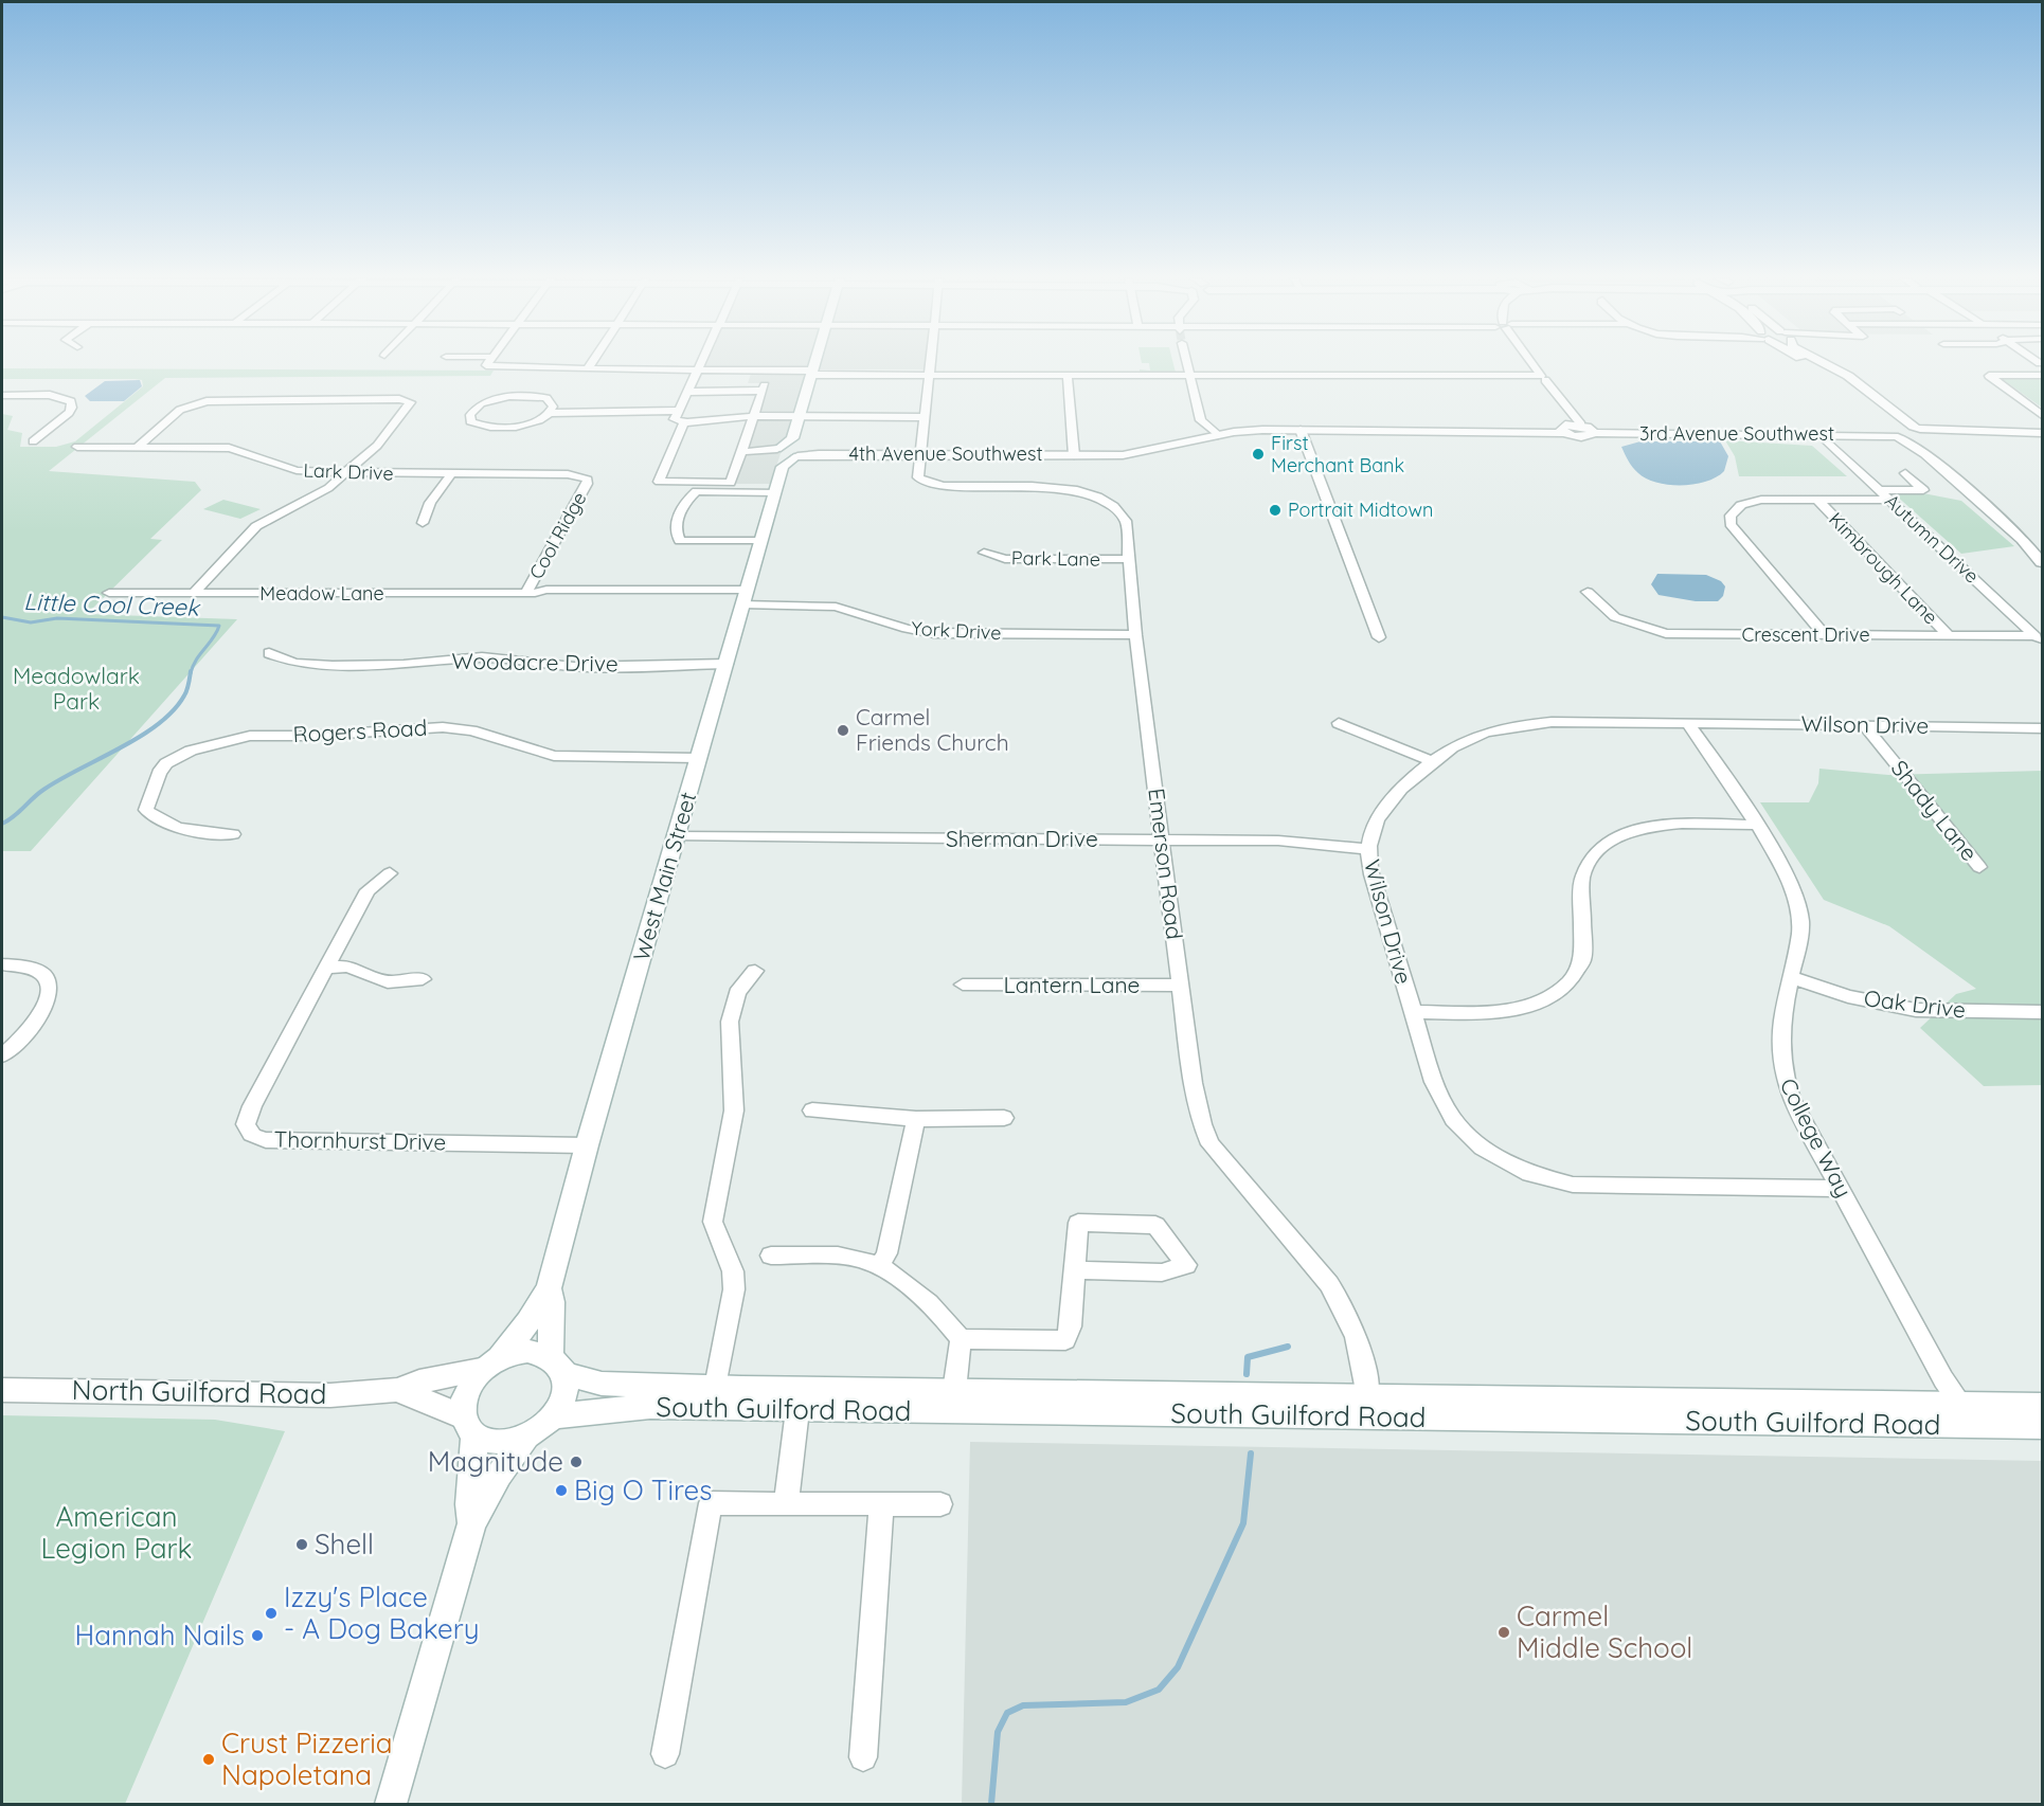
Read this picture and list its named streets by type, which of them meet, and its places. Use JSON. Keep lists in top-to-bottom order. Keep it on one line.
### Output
{"streets":{"main road":["3rd Avenue Southwest","4th Avenue Southwest","West Main Street","North Guilford Road","South Guilford Road"],"street":["Lark Drive","Cool Ridge","Autumn Drive","Park Lane","Kimbrough Lane","Meadow Lane","York Drive","Crescent Drive","Woodacre Drive","Wilson Drive","Rogers Road","Shady Lane","Sherman Drive","Emerson Road","Lantern Lane","Oak Drive","College Way","Thornhurst Drive"]},"crossings":[["3rd Avenue Southwest","4th Avenue Southwest"],["3rd Avenue Southwest","Autumn Drive"],["4th Avenue Southwest","Emerson Road"],["4th Avenue Southwest","West Main Street"],["Lark Drive","Cool Ridge"],["Cool Ridge","Meadow Lane"],["Autumn Drive","Crescent Drive"],["Park Lane","Emerson Road"],["Kimbrough Lane","Crescent Drive"],["Meadow Lane","York Drive"],["Meadow Lane","West Main Street"],["York Drive","Emerson Road"],["York Drive","West Main Street"],["Woodacre Drive","West Main Street"],["Wilson Drive","Shady Lane"],["Wilson Drive","Sherman Drive"],["Wilson Drive","College Way"],["Rogers Road","West Main Street"],["Sherman Drive","Emerson Road"],["Sherman Drive","West Main Street"],["Emerson Road","Lantern Lane"],["Emerson Road","South Guilford Road"],["West Main Street","Thornhurst Drive"],["West Main Street","North Guilford Road"],["West Main Street","South Guilford Road"],["Oak Drive","College Way"],["College Way","South Guilford Road"],["North Guilford Road","South Guilford Road"]],"water":["Little Cool Creek"],"parks":["Meadowlark Park","American Legion Park"],"places":["First Merchant Bank","Portrait Midtown","Carmel Friends Church","Magnitude","Big O Tires","Shell","Izzy's Place - A Dog Bakery","Carmel Middle School","Hannah Nails","Crust Pizzeria Napoletana"]}
